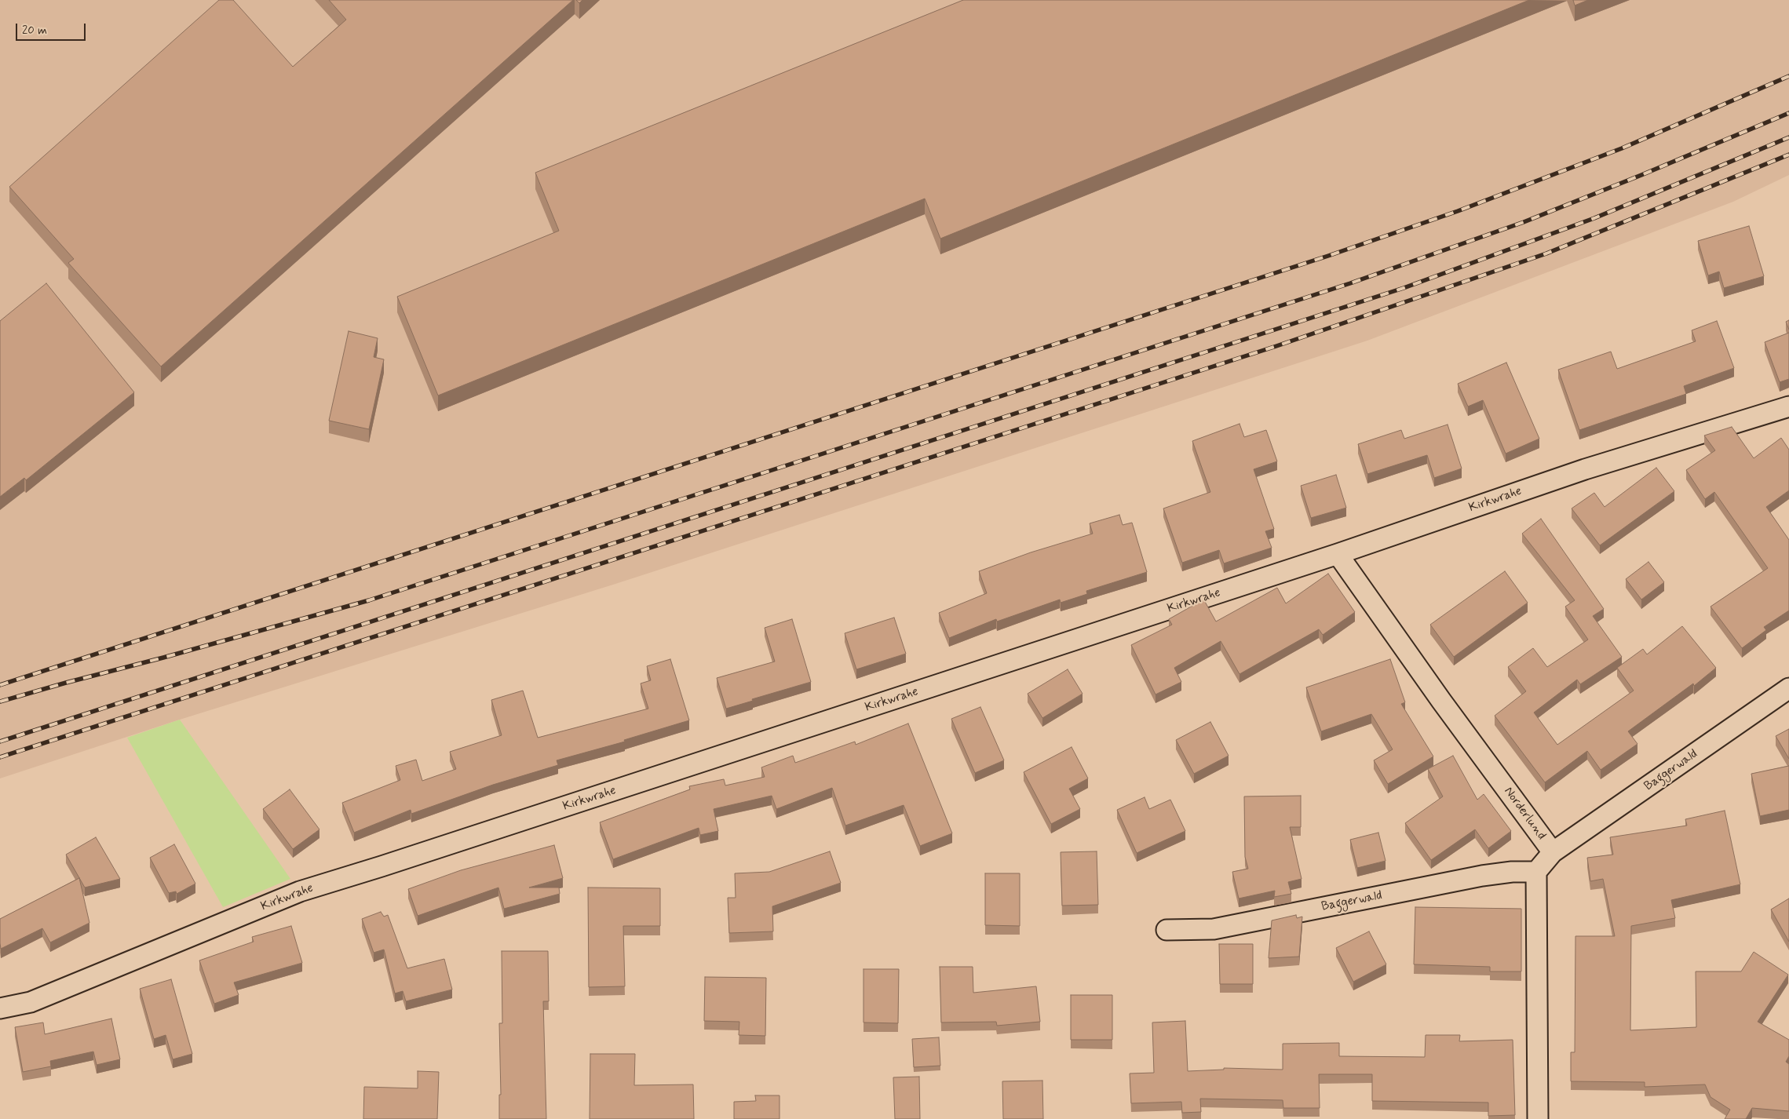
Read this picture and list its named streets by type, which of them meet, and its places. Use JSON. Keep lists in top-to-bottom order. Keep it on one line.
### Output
{"streets":{"street":["Kirkwrahe","Baggerwald","Norderlund"]},"crossings":[["Kirkwrahe","Norderlund"],["Baggerwald","Norderlund"]],"scale_bar":"20 m"}
